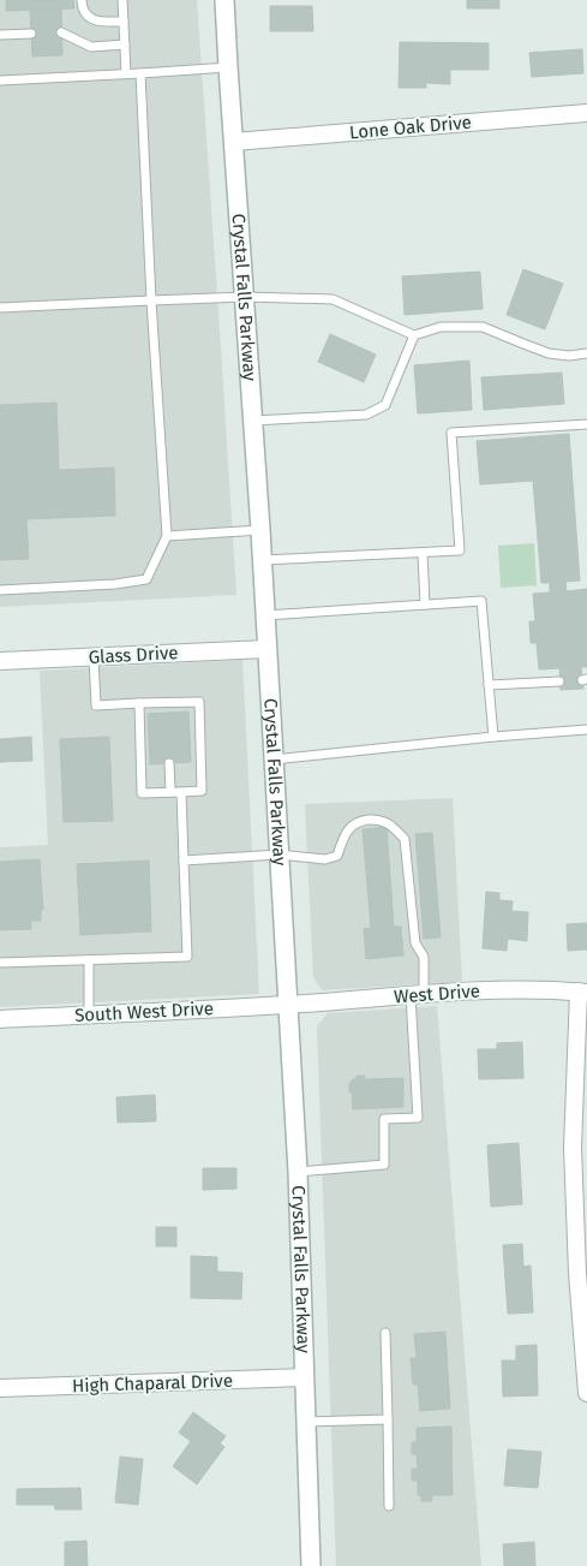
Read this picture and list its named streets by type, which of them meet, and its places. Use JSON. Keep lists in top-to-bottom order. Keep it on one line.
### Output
{"streets":{"main road":["Crystal Falls Parkway"],"street":["Lone Oak Drive","Glass Drive","West Drive","South West Drive","High Chaparal Drive"]},"crossings":[["Lone Oak Drive","Crystal Falls Parkway"],["Crystal Falls Parkway","Glass Drive"],["Crystal Falls Parkway","West Drive"],["Crystal Falls Parkway","South West Drive"],["Crystal Falls Parkway","High Chaparal Drive"],["West Drive","South West Drive"]]}
